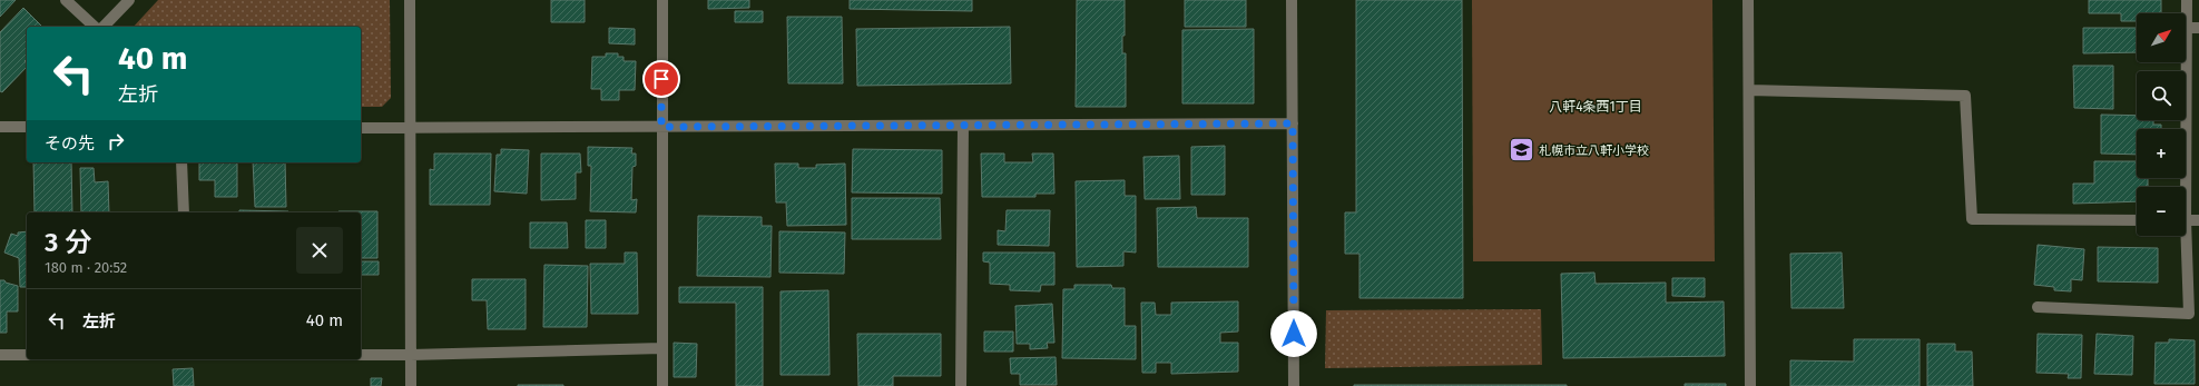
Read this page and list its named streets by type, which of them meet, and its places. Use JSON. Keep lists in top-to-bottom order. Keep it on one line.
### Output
{"districts":["八軒4条西1丁目"],"places":{"school or university":["札幌市立八軒小学校"]},"north":"top right","page":{"map_buttons":["+","−"],"turn":["40 m","左折"],"then":"その先","heading":["3 分","180 m · 20:52"],"list":[{"name":"左折","value":"40 m"}]}}
